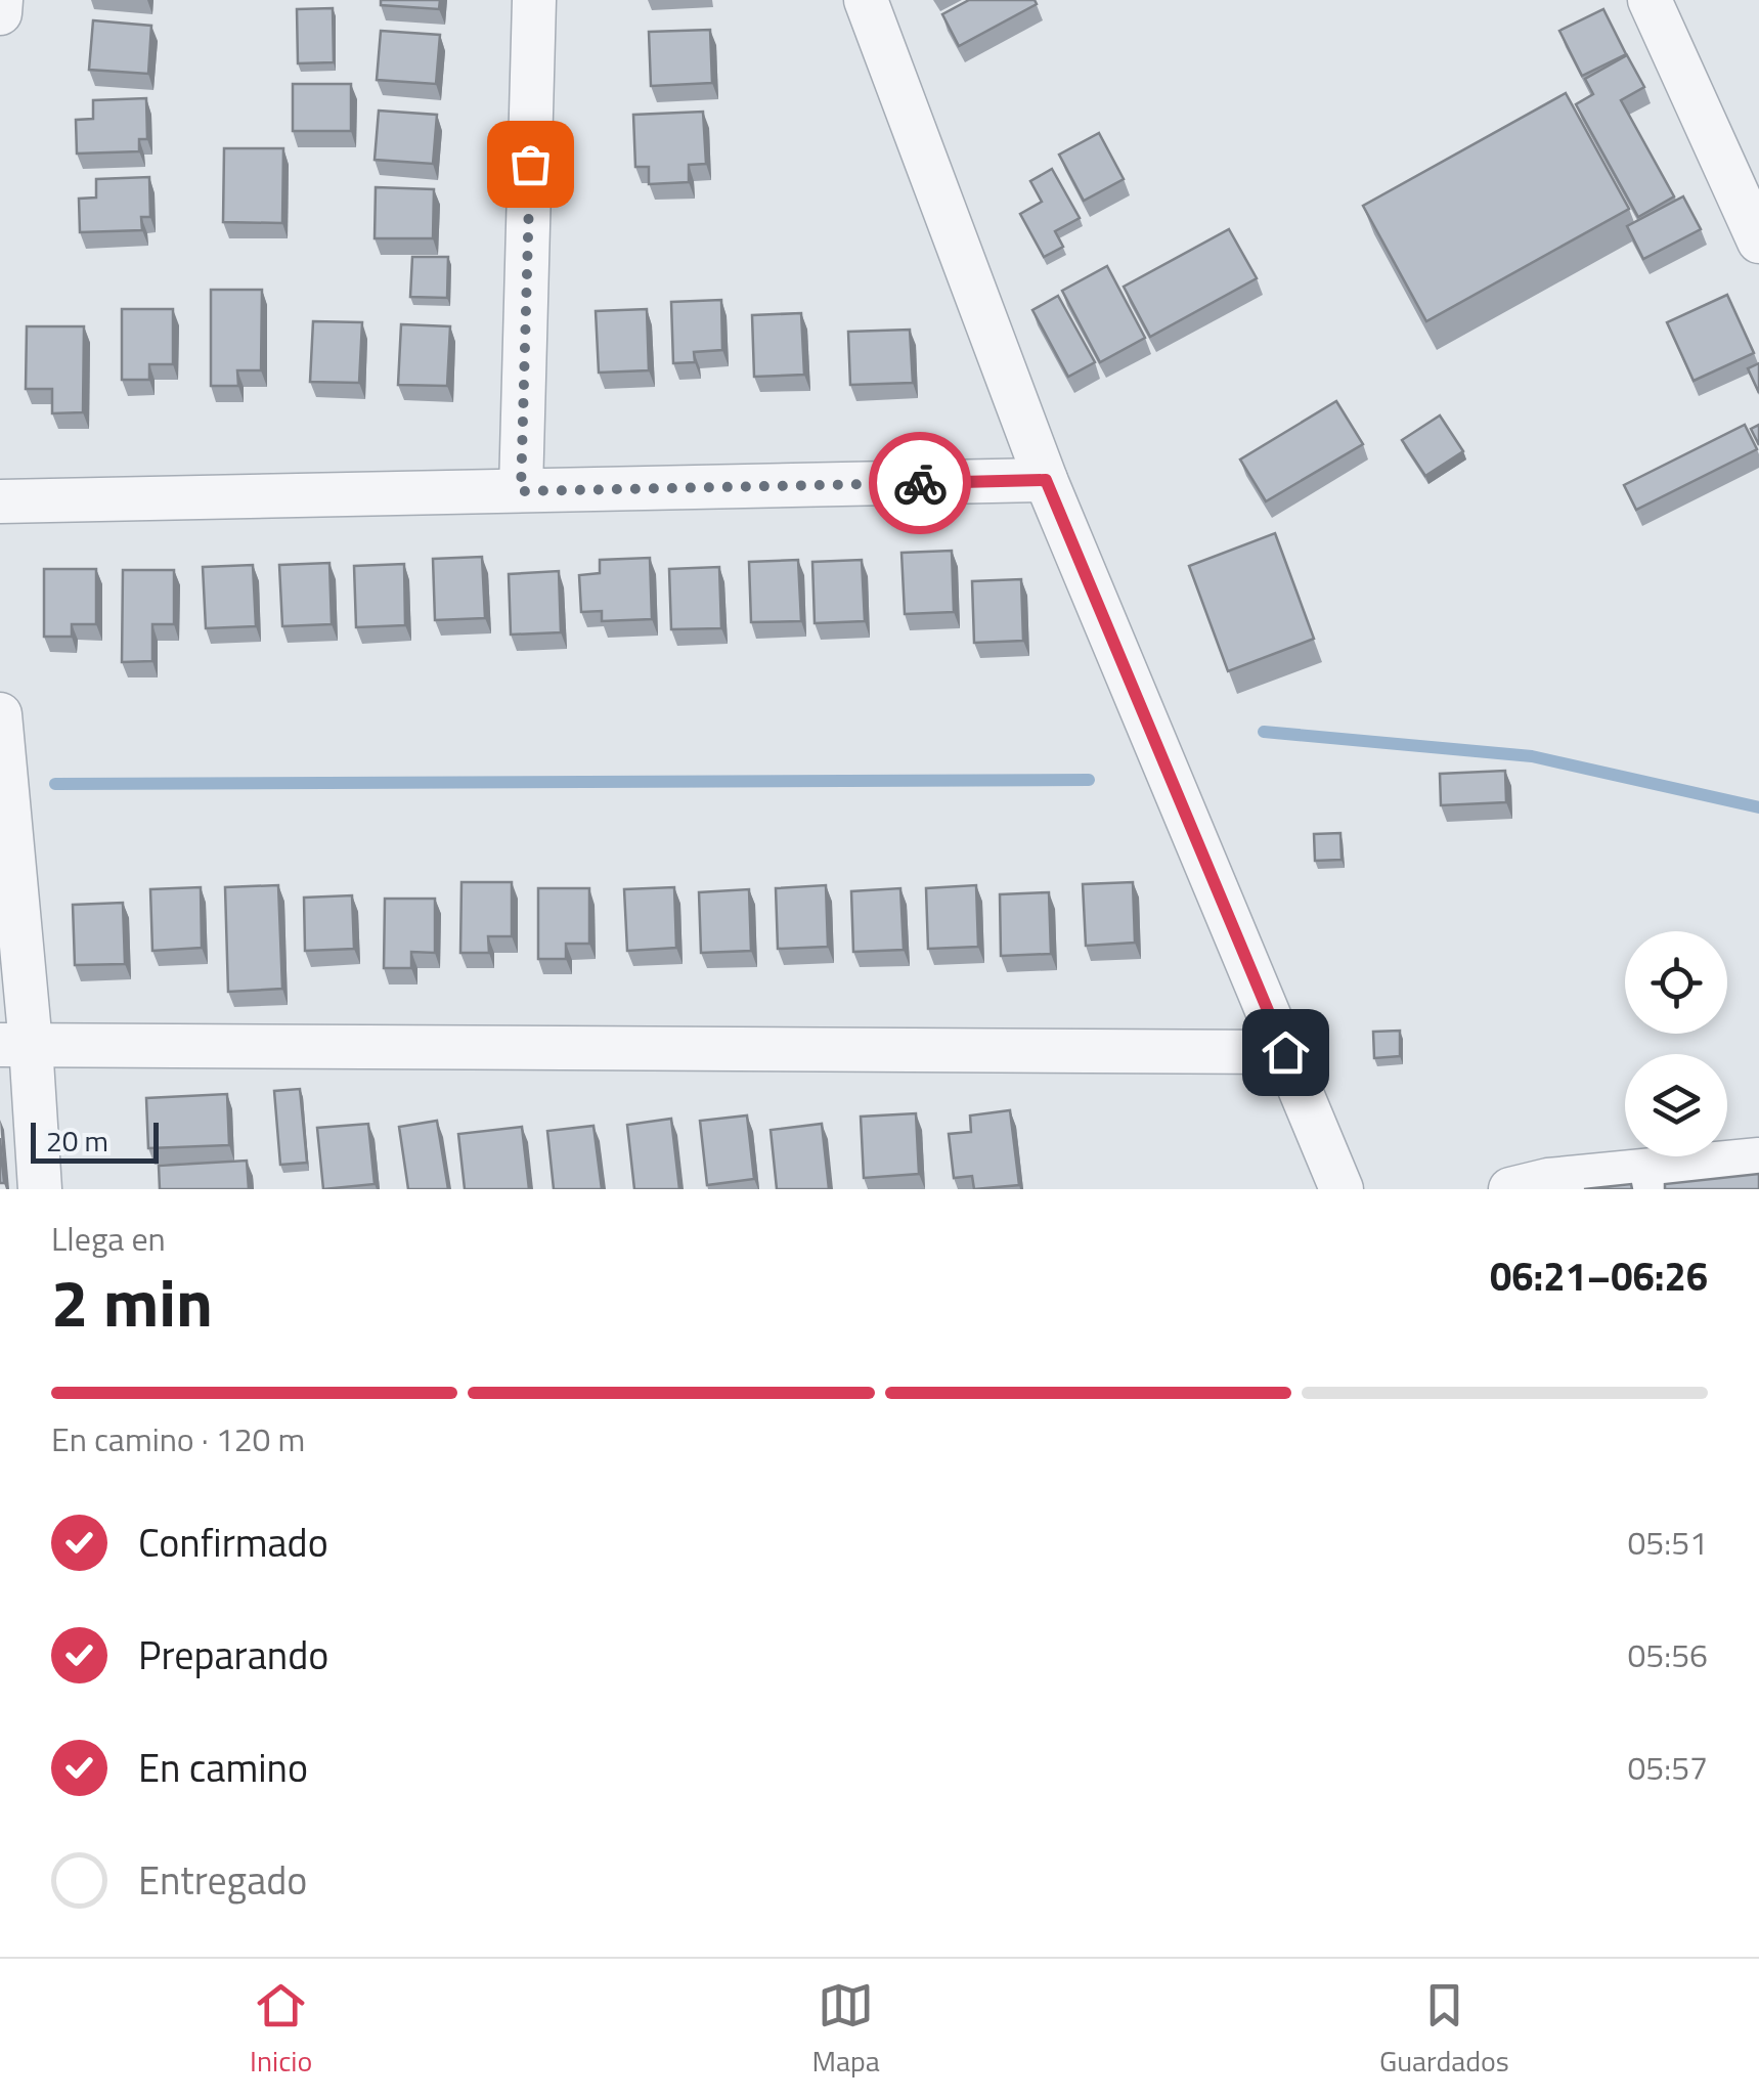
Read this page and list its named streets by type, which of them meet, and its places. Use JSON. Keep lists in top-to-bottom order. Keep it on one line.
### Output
{"scale_bar":"20 m","page":{"scale":"20 m","heading":["2 min","Llega en","06:21–06:26"],"bar":"En camino · 120 m","list":[["Confirmado","05:51"],["Preparando","05:56"],["En camino","05:57"],"Entregado"],"tabs":["Inicio","Mapa","Guardados"]}}
